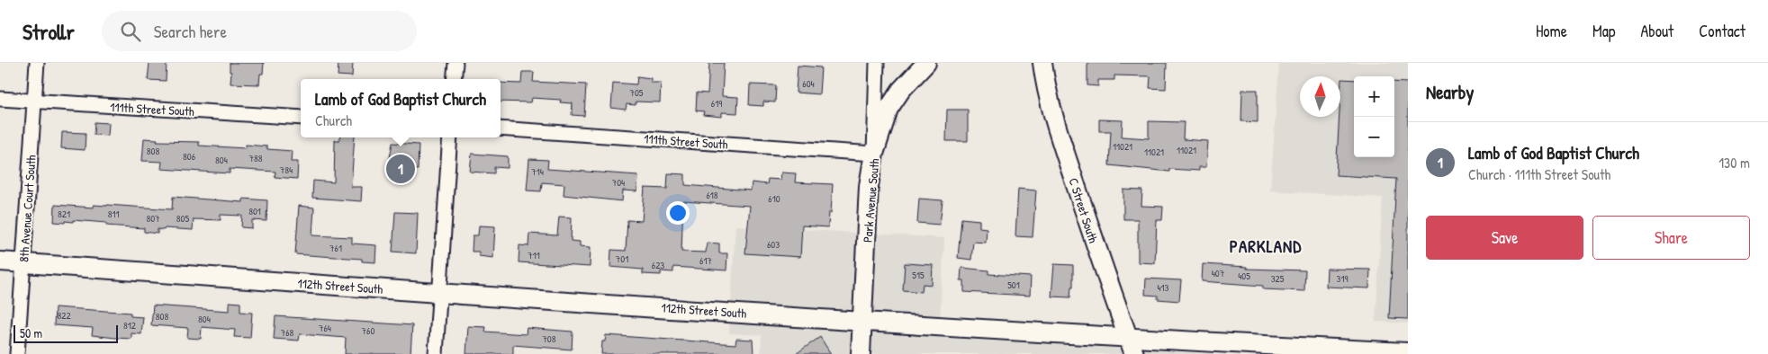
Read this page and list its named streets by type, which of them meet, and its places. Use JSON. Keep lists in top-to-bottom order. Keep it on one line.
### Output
{"streets":{"main road":["Park Avenue South","C Street South","112th Street South"],"street":["111th Street South","8th Avenue Court South"]},"crossings":[["111th Street South","Park Avenue South"],["111th Street South","8th Avenue Court South"],["Park Avenue South","112th Street South"],["8th Avenue Court South","112th Street South"],["C Street South","112th Street South"]],"districts":["PARKLAND"],"house_numbers":["604","705","619","11021","11021","808","11021","806","788","804","784","714","704","618","610","801","821","811","807","805","603","761","711","701","617","623","407","515","405","325","319","501","413","822","808","804","812","764","760","768","708"],"scale_bar":"50 m","north":"top","page":{"header":"Strollr","search":"Search here","nav":["Home","Map","About","Contact"],"heading":"Nearby","map_buttons":["+","−"],"popup":["Lamb of God Baptist Church","Church"],"list":[{"mark":"1","name":"Lamb of God Baptist Church","note":"Church · 111th Street South","value":"130 m"}],"pins":"1","buttons":["Save","Share"],"scale":"50 m"}}
